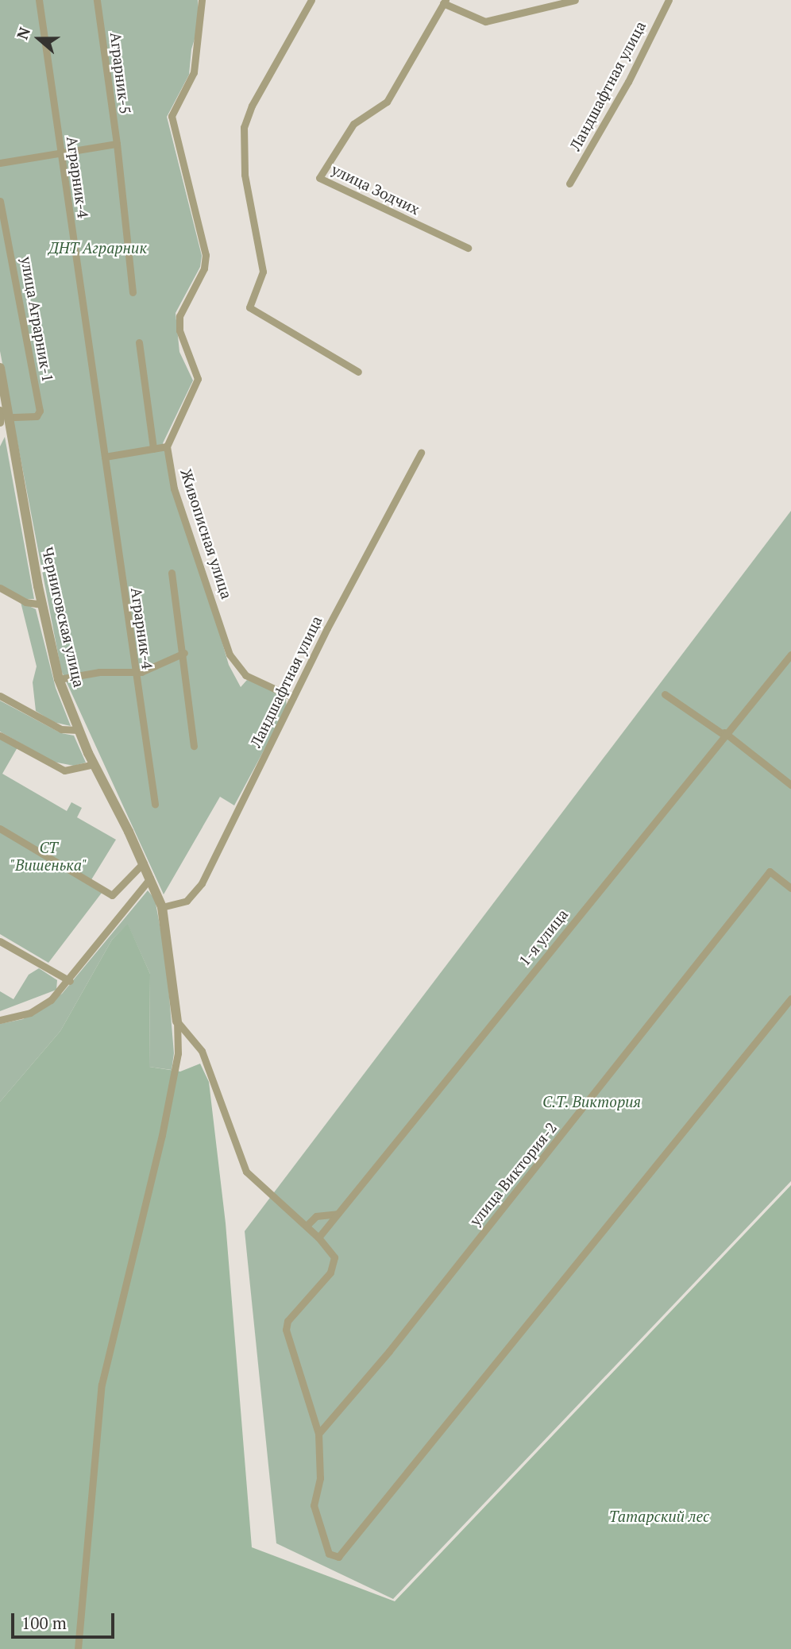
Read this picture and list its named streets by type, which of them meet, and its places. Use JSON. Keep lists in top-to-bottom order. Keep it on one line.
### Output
{"streets":{"street":["Аграрник-5","Ландшафтная улица","Аграрник-4","улица Зодчих","улица Аграрник-1","Живописная улица","Черниговская улица","1-я улица","улица Виктория-2"]},"crossings":[["Ландшафтная улица","Живописная улица"],["Ландшафтная улица","Черниговская улица"],["улица Аграрник-1","Черниговская улица"]],"parks":["ДНТ Аграрник","СТ \"Вишенька\"","С.Т. Виктория","Татарский лес"],"scale_bar":"100 m","north":"left"}
